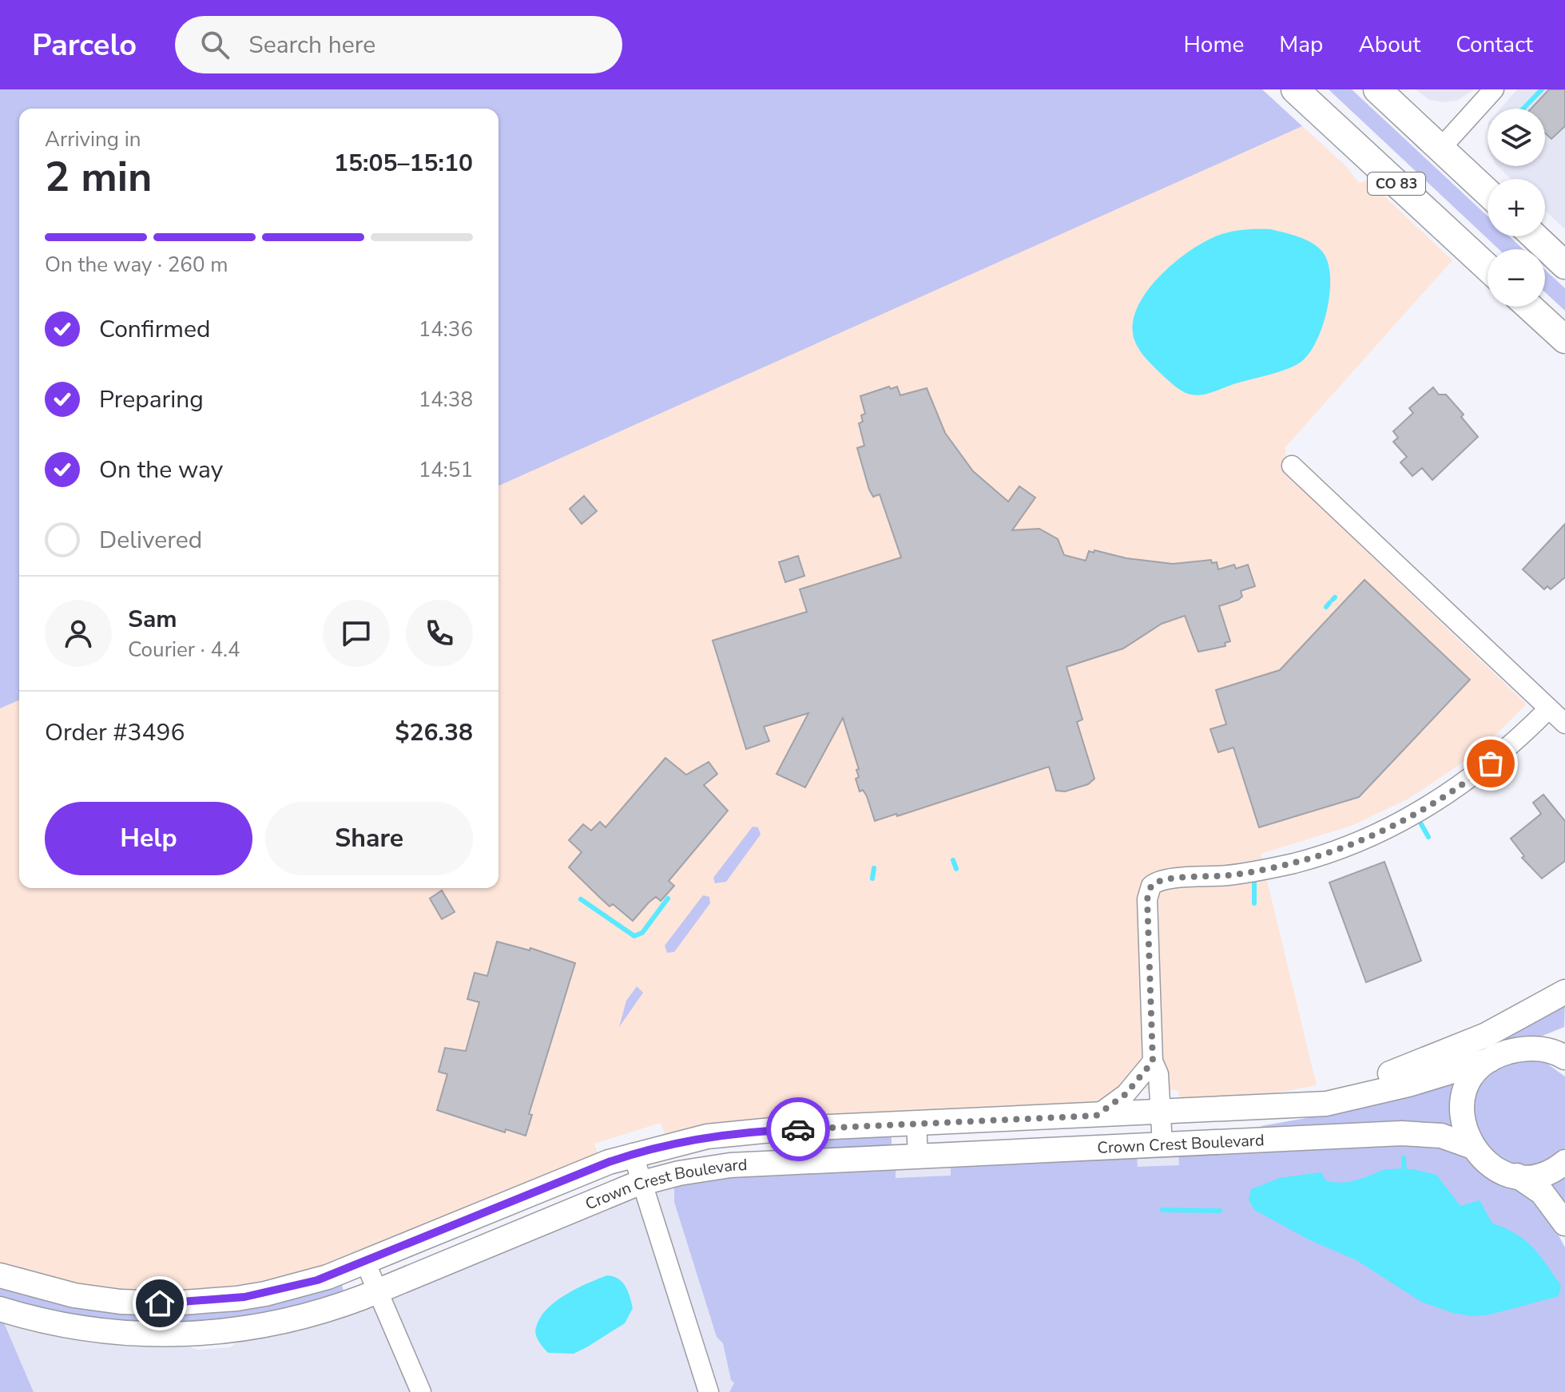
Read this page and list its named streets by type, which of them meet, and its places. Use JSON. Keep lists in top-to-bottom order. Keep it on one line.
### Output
{"streets":{"highway":["CO 83"],"main road":["Crown Crest Boulevard"]},"page":{"header":"Parcelo","search":"Search here","nav":["Home","Map","About","Contact"],"map_buttons":["+","−"],"heading":["2 min","Arriving in","15:05–15:10"],"panel":["Sam","Courier · 4.4","Order #3496","$26.38"],"bar":"On the way · 260 m","list":[["Confirmed","14:36"],["Preparing","14:38"],["On the way","14:51"],"Delivered"],"buttons":["Help","Share"]}}
